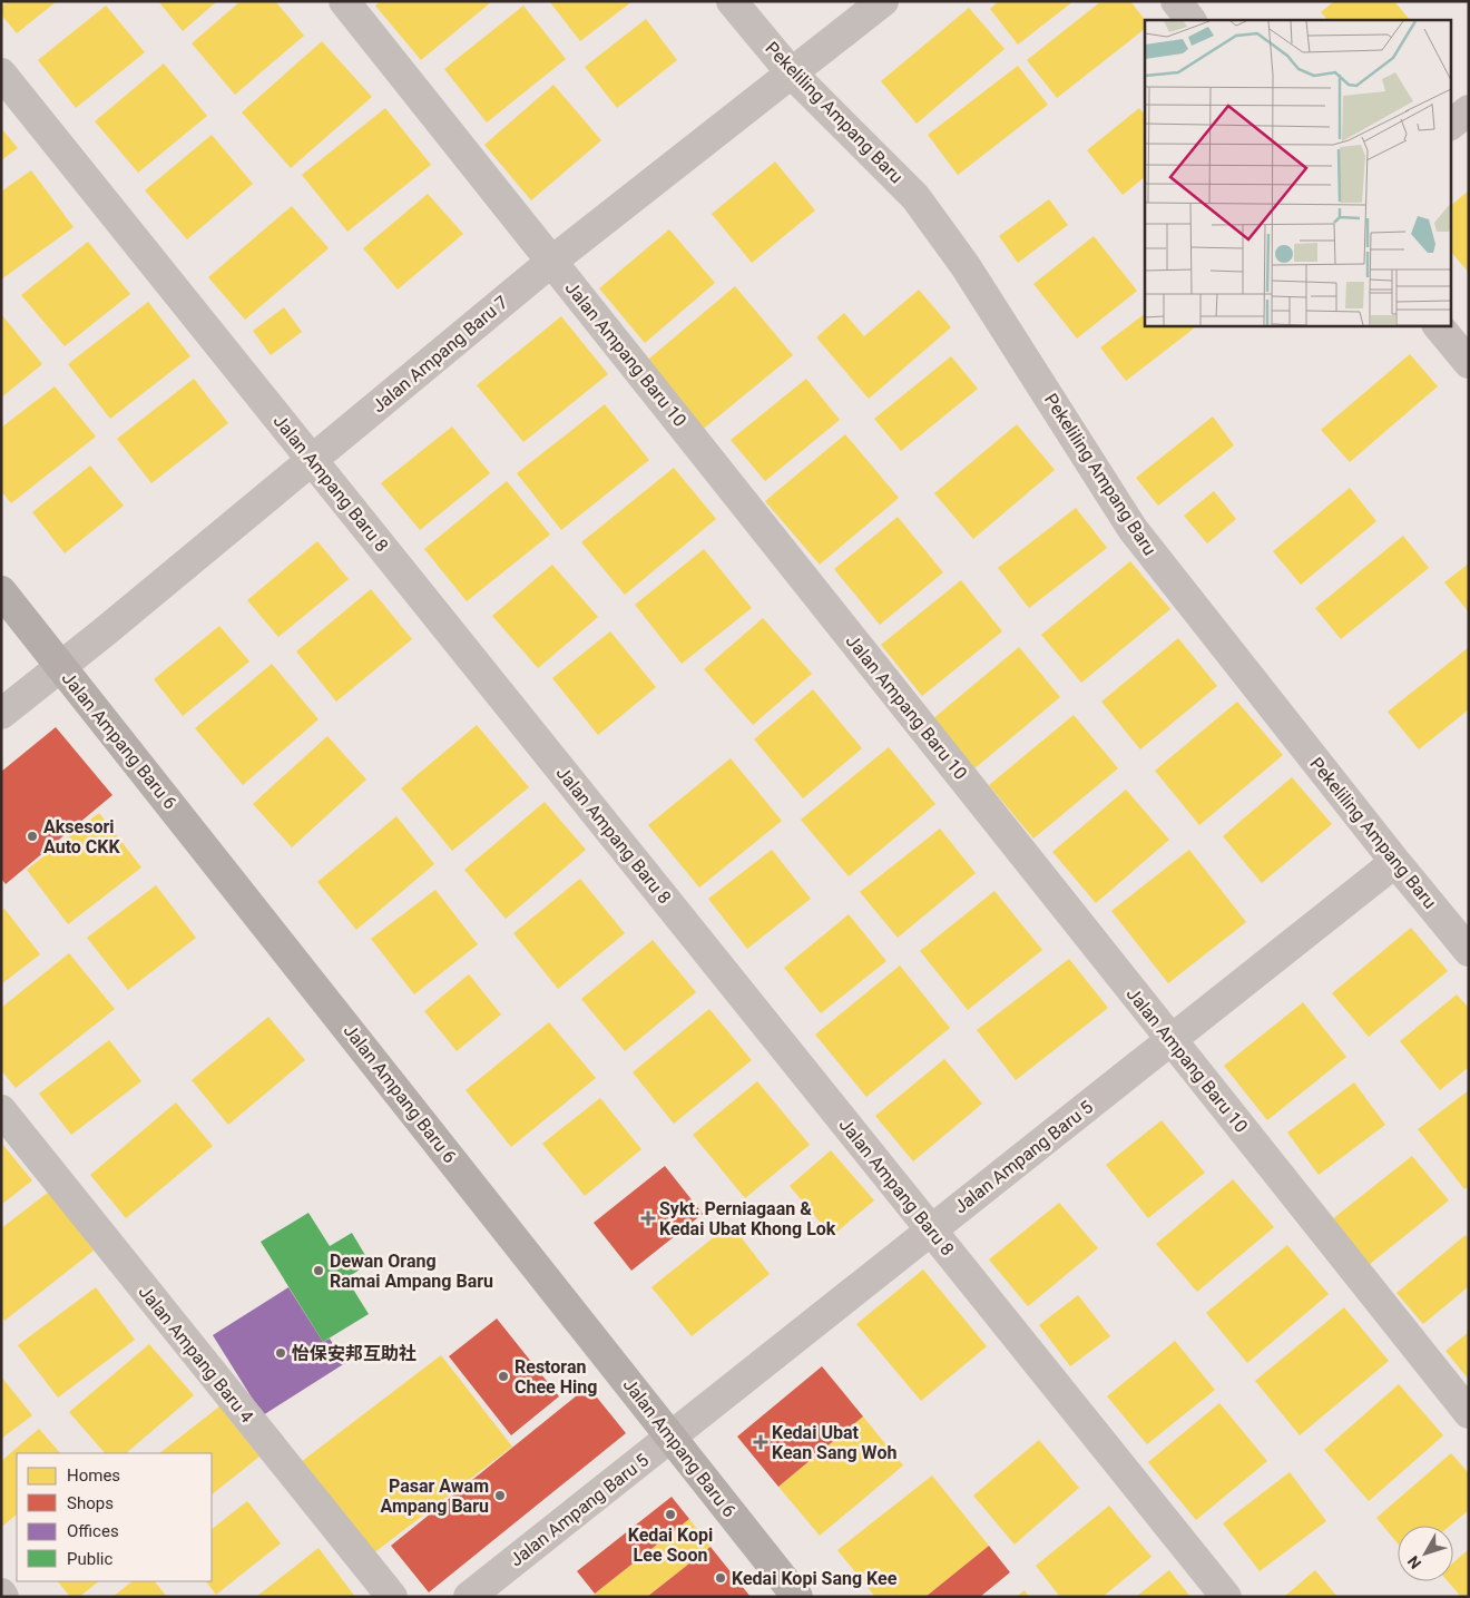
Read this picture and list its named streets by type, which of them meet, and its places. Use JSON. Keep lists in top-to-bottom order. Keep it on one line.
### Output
{"streets":{"main road":["Jalan Ampang Baru 6"],"street":["Pekeliling Ampang Baru","Jalan Ampang Baru 7","Jalan Ampang Baru 10","Jalan Ampang Baru 8","Jalan Ampang Baru 5","Jalan Ampang Baru 4"]},"crossings":[["Pekeliling Ampang Baru","Jalan Ampang Baru 7"],["Pekeliling Ampang Baru","Jalan Ampang Baru 5"],["Jalan Ampang Baru 7","Jalan Ampang Baru 10"],["Jalan Ampang Baru 7","Jalan Ampang Baru 8"],["Jalan Ampang Baru 7","Jalan Ampang Baru 6"],["Jalan Ampang Baru 10","Jalan Ampang Baru 5"],["Jalan Ampang Baru 8","Jalan Ampang Baru 5"],["Jalan Ampang Baru 6","Jalan Ampang Baru 5"]],"places":{"other":["Aksesori Auto CKK","Dewan Orang Ramai Ampang Baru","怡保安邦互助社","Restoran Chee Hing","Pasar Awam Ampang Baru","Kedai Kopi Lee Soon","Kedai Kopi Sang Kee"],"health":["Sykt. Perniagaan & Kedai Ubat Khong Lok","Kedai Ubat Kean Sang Woh"]},"legend":["Homes","Shops","Offices","Public"],"north":"bottom left"}
